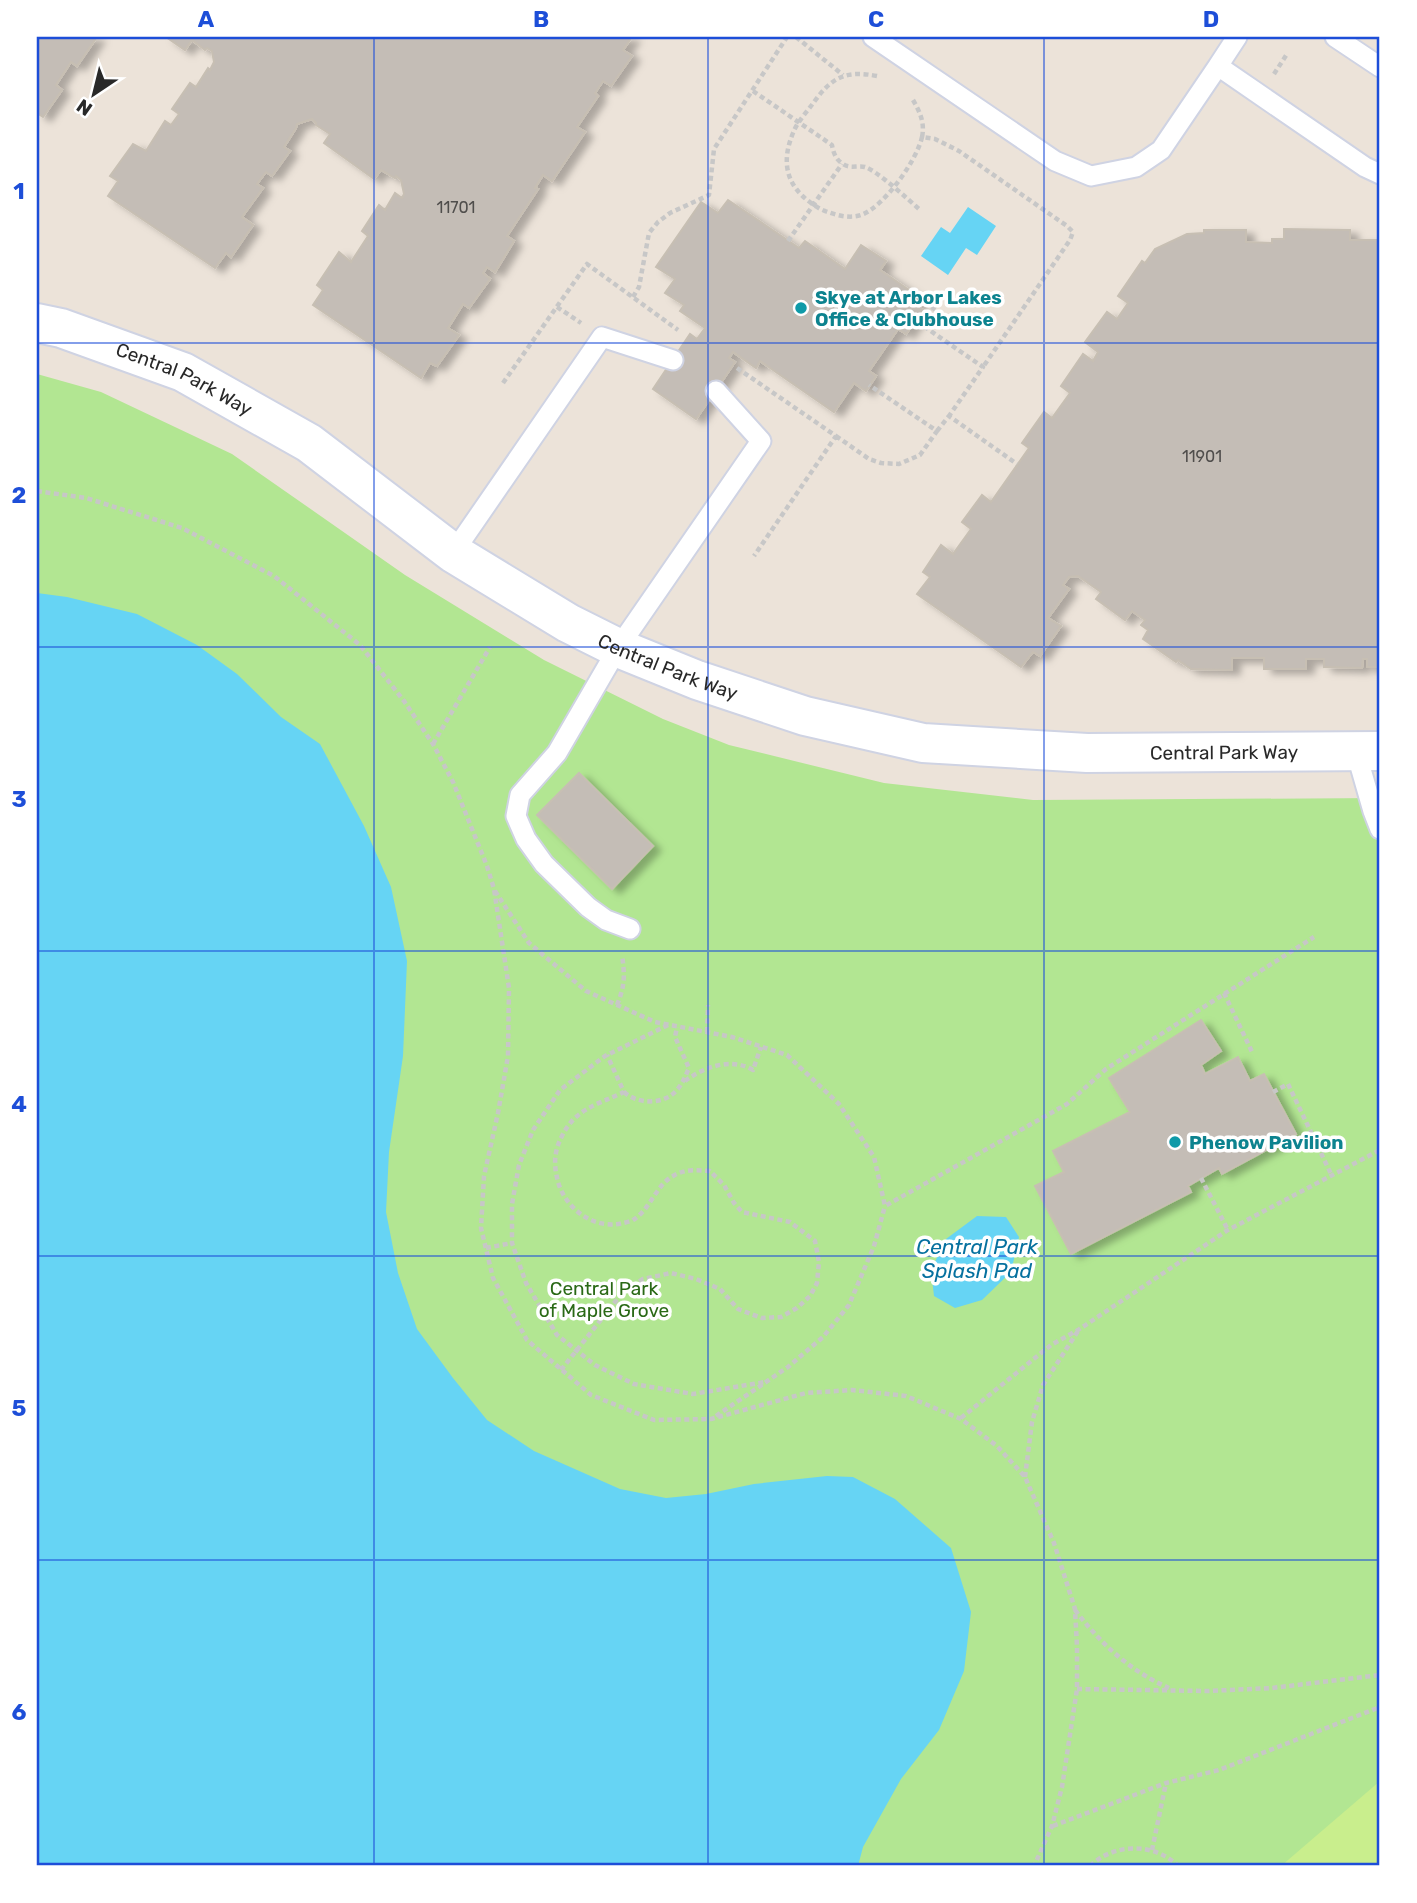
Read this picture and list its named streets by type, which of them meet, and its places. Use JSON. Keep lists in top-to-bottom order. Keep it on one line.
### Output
{"streets":{"street":["Central Park Way"]},"water":["Central Park Splash Pad"],"parks":["Central Park of Maple Grove"],"places":["Skye at Arbor Lakes Office & Clubhouse","Phenow Pavilion"],"house_numbers":["11701","11901"],"north":"bottom left","grid":{"columns":["A","B","C","D"],"rows":["1","2","3","4","5","6"]}}
